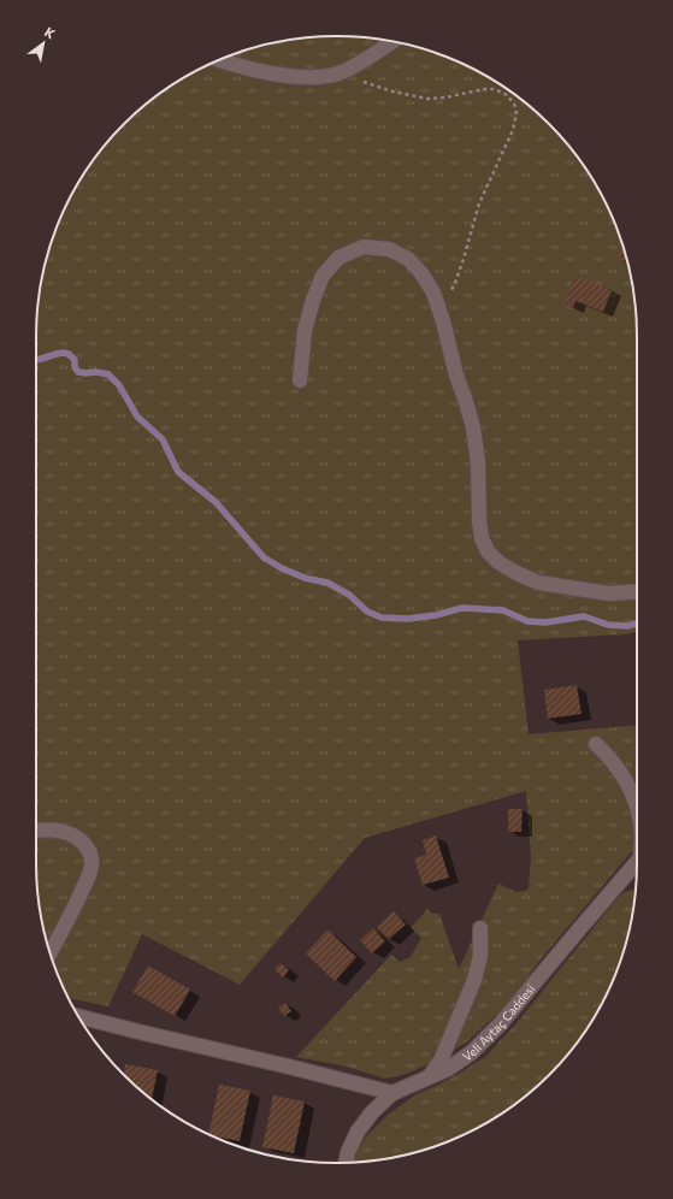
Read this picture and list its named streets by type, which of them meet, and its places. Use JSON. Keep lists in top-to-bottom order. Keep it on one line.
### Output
{"streets":{"street":["Veli Aytaç Caddesi"]},"north":"top right"}
